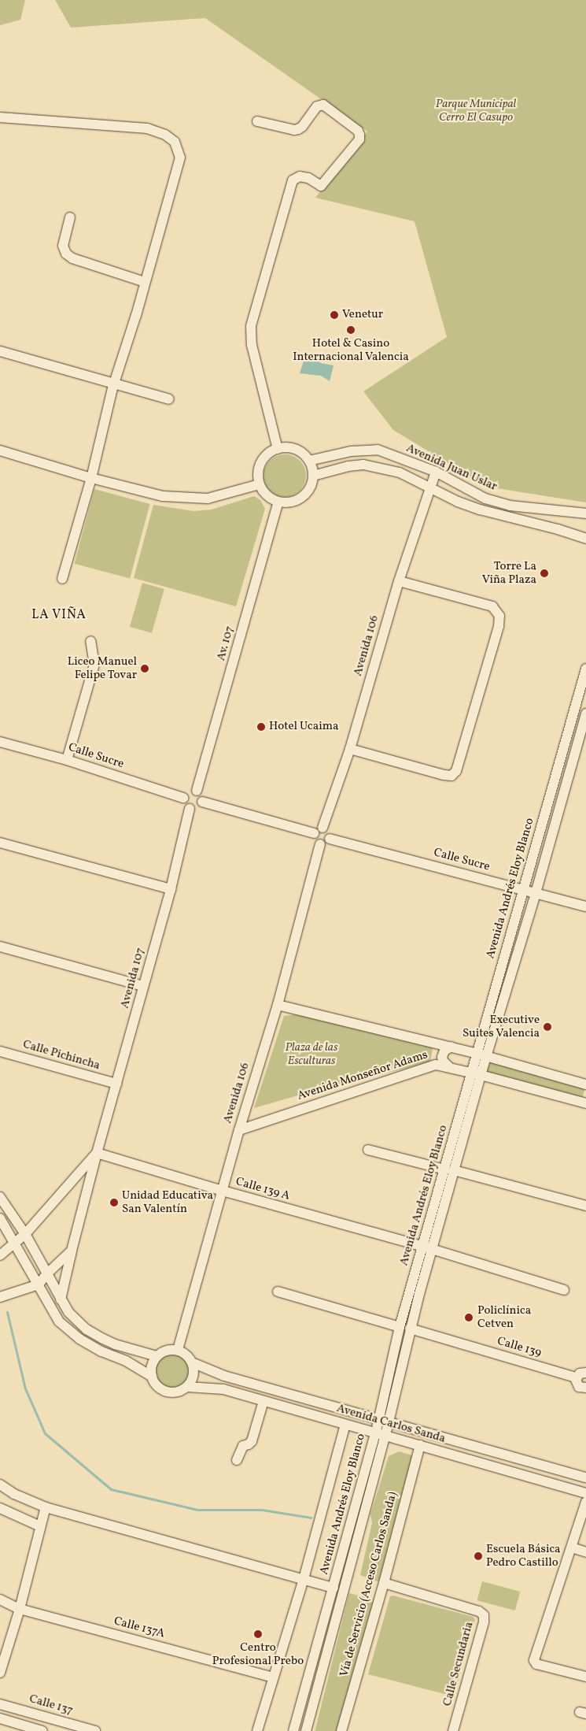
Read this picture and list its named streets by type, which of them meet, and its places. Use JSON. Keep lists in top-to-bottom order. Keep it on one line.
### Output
{"streets":{"street":["Avenida Juan Uslar","Av. 107","Avenida 106","Calle Sucre","Avenida Andrés Eloy Blanco","Avenida 107","Calle Pichincha","Avenida Monseñor Adams","Calle 139 A","Calle 139","Avenida Carlos Sanda","Vía de Servicio (Acceso Carlos Sanda)","Calle 137A","Calle Secundaria","Calle 137"]},"crossings":[["Avenida Juan Uslar","Av. 107"],["Avenida Juan Uslar","Avenida 106"],["Av. 107","Calle Sucre"],["Av. 107","Avenida 107"],["Avenida 106","Calle Sucre"],["Avenida 106","Avenida Monseñor Adams"],["Avenida 106","Calle 139 A"],["Avenida 106","Avenida Carlos Sanda"],["Calle Sucre","Avenida Andrés Eloy Blanco"],["Calle Sucre","Avenida 107"],["Avenida Andrés Eloy Blanco","Avenida Monseñor Adams"],["Avenida Andrés Eloy Blanco","Calle 139 A"],["Avenida Andrés Eloy Blanco","Calle 139"],["Avenida Andrés Eloy Blanco","Avenida Carlos Sanda"],["Avenida 107","Calle Pichincha"],["Avenida 107","Calle 139 A"],["Avenida Carlos Sanda","Vía de Servicio (Acceso Carlos Sanda)"],["Vía de Servicio (Acceso Carlos Sanda)","Calle Secundaria"]],"districts":["LA VIÑA"],"parks":["Parque Municipal Cerro El Casupo","Plaza de las Esculturas"],"places":["Venetur","Hotel & Casino Internacional Valencia","Torre La Viña Plaza","Liceo Manuel Felipe Tovar","Hotel Ucaima","Executive Suites Valencia","Unidad Educativa San Valentín","Policlínica Cetven","Escuela Básica Pedro Castillo","Centro Profesional Prebo"]}
